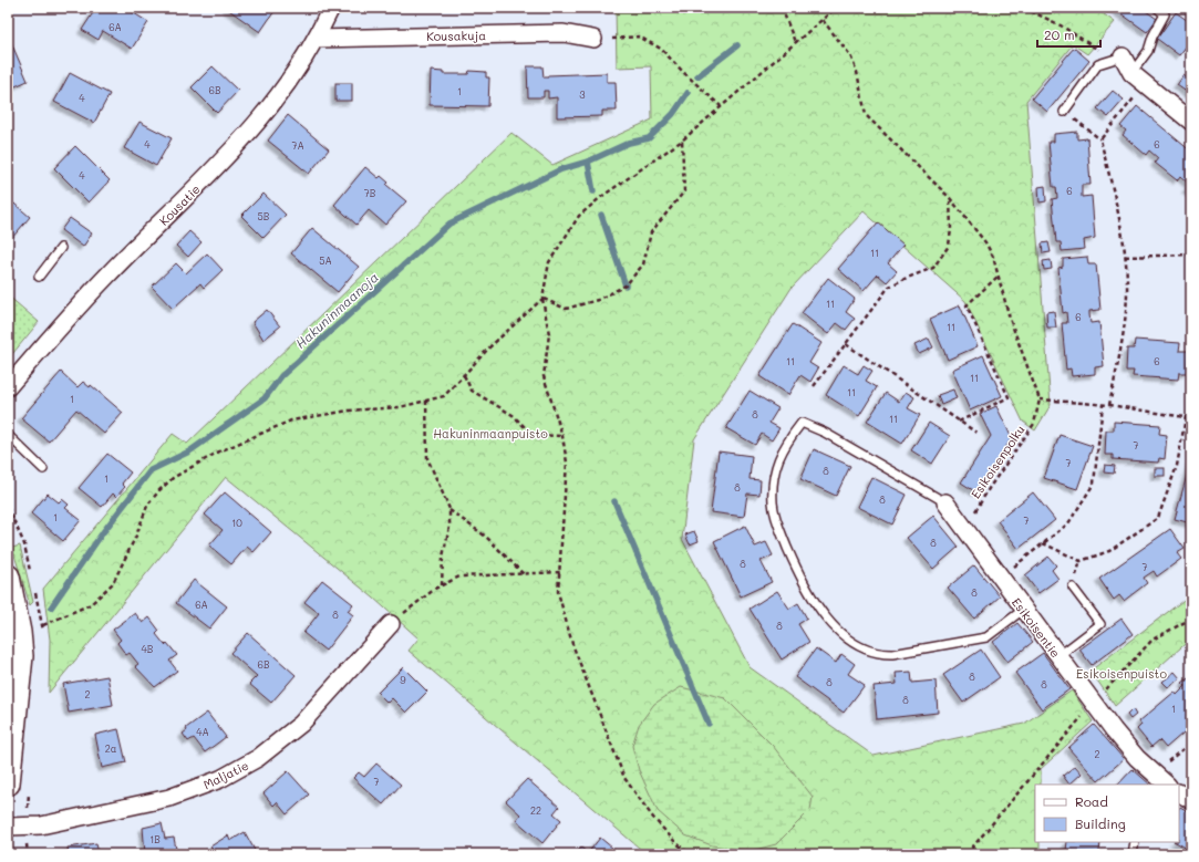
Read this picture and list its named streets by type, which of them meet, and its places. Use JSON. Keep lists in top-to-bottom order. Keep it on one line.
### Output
{"streets":{"street":["Kousakuja","Kousatie","Esikoisentie","Maljatie"],"path":["Esikoisenpolku"]},"crossings":[["Kousakuja","Kousatie"],["Esikoisenpolku","Esikoisentie"]],"water":["Hakuninmaanoja"],"parks":["Hakuninmaanpuisto","Esikoisenpuisto"],"house_numbers":["6A","6B","1","3","4","4","6","7A","4","6","7B","5B","11","5A","11","6","11","11","6","11","11","1","8","11","7","7","8","1","8","8","1","7","10","8","8","7","8","6A","8","8","4B","6B","8","9","8","8","2","8","1","4A","2a","2","7","22","1B"],"legend":["Road","Building"],"scale_bar":"20 m"}
